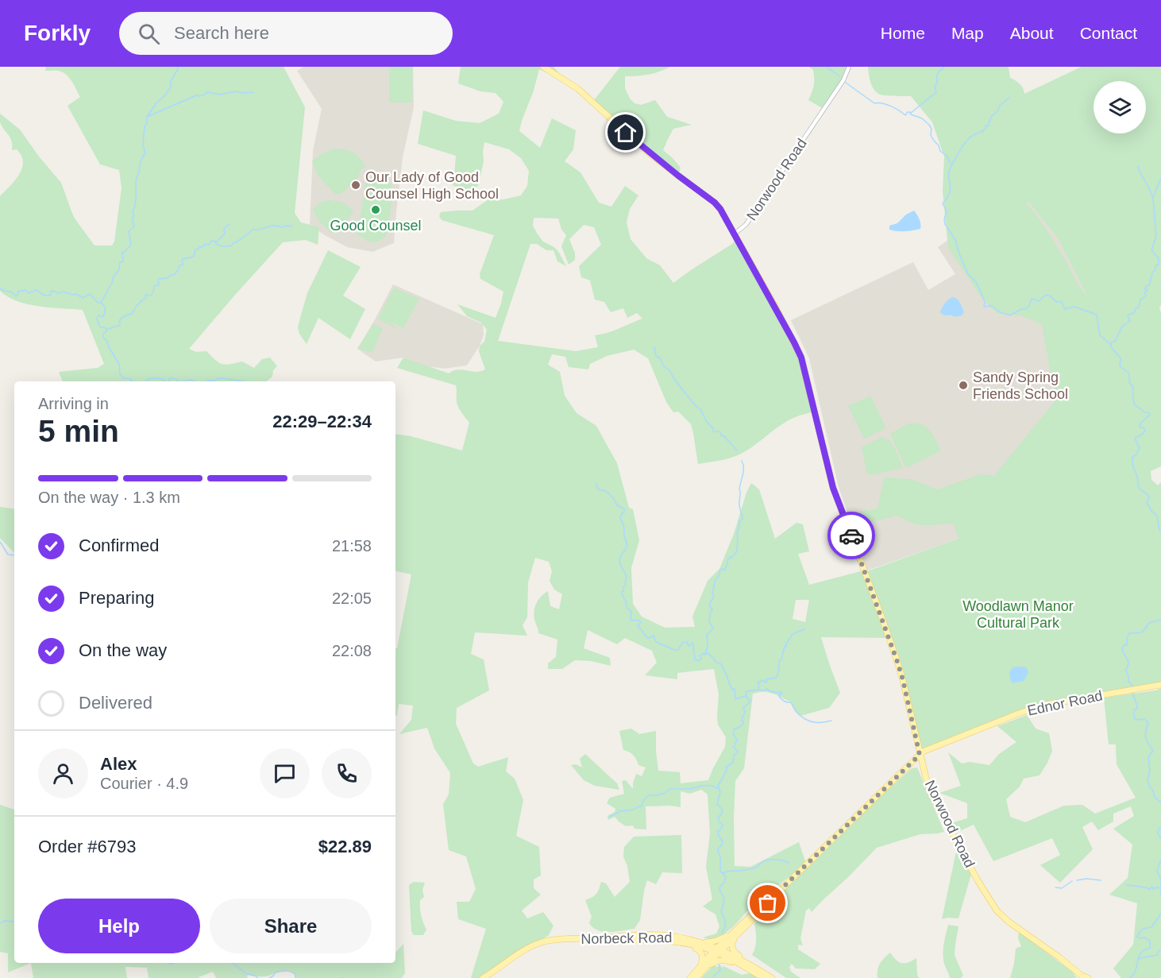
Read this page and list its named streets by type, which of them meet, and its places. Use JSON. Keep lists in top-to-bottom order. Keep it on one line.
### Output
{"streets":{"main road":["Norwood Road","Ednor Road","Norbeck Road"]},"crossings":[["Norwood Road","Ednor Road"]],"parks":["Woodlawn Manor Cultural Park"],"places":["Our Lady of Good Counsel High School","Good Counsel","Sandy Spring Friends School"],"page":{"header":"Forkly","search":"Search here","nav":["Home","Map","About","Contact"],"heading":["5 min","Arriving in","22:29–22:34"],"panel":["Alex","Courier · 4.9","Order #6793","$22.89"],"bar":"On the way · 1.3 km","list":[["Confirmed","21:58"],["Preparing","22:05"],["On the way","22:08"],"Delivered"],"buttons":["Help","Share"]}}
